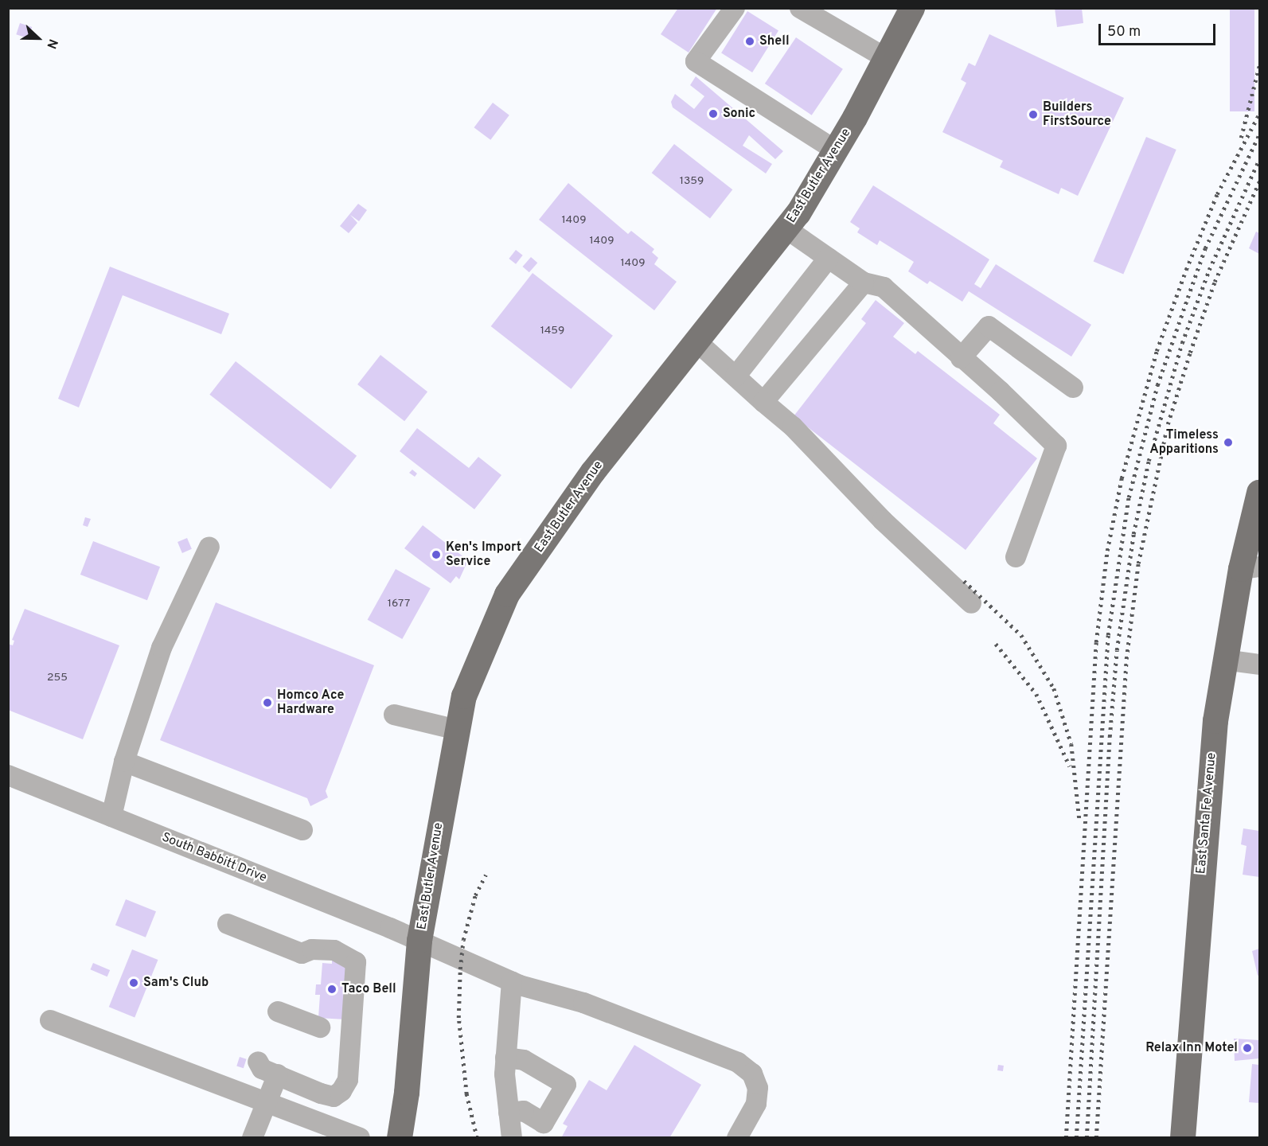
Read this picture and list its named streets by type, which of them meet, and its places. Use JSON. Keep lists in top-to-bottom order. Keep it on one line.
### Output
{"streets":{"main road":["East Butler Avenue","East Santa Fe Avenue"],"street":["South Babbitt Drive"]},"crossings":[["East Butler Avenue","South Babbitt Drive"]],"places":["Shell","Sonic","Builders FirstSource","Timeless Apparitions","Ken's Import Service","Homco Ace Hardware","Sam's Club","Taco Bell","Relax Inn Motel"],"house_numbers":["1359","1409","1409","1409","1459","1677","255"],"scale_bar":"50 m","north":"right"}
